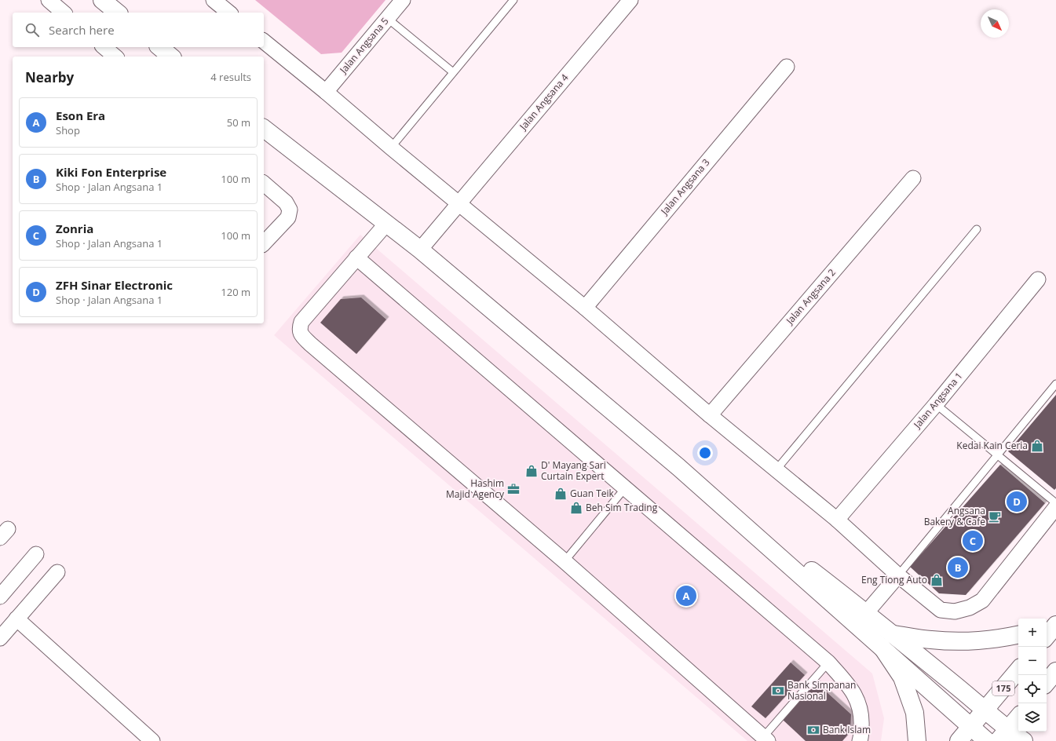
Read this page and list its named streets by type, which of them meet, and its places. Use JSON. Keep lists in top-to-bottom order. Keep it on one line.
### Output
{"streets":{"main road":["175"],"street":["Jalan Angsana 5","Jalan Angsana 4","Jalan Angsana 3","Jalan Angsana 2","Jalan Angsana 1"]},"places":{"shop":["Kedai Kain Ceria","D' Mayang Sari Curtain Expert","Guan Teik","Beh Sim Trading","Eng Tiong Auto"],"office":["Hashim Majid Agency"],"cafe":["Angsana Bakery & Cafe"],"bank":["Bank Simpanan Nasional","Bank Islam"]},"north":"bottom right","page":{"search":"Search here","heading":["Nearby","4 results"],"list":[{"mark":"A","name":"Eson Era","note":"Shop","value":"50 m"},{"mark":"B","name":"Kiki Fon Enterprise","note":"Shop · Jalan Angsana 1","value":"100 m"},{"mark":"C","name":"Zonria","note":"Shop · Jalan Angsana 1","value":"100 m"},{"mark":"D","name":"ZFH Sinar Electronic","note":"Shop · Jalan Angsana 1","value":"120 m"}],"pins":["D","C","B","A"],"map_buttons":["+","−"]}}
